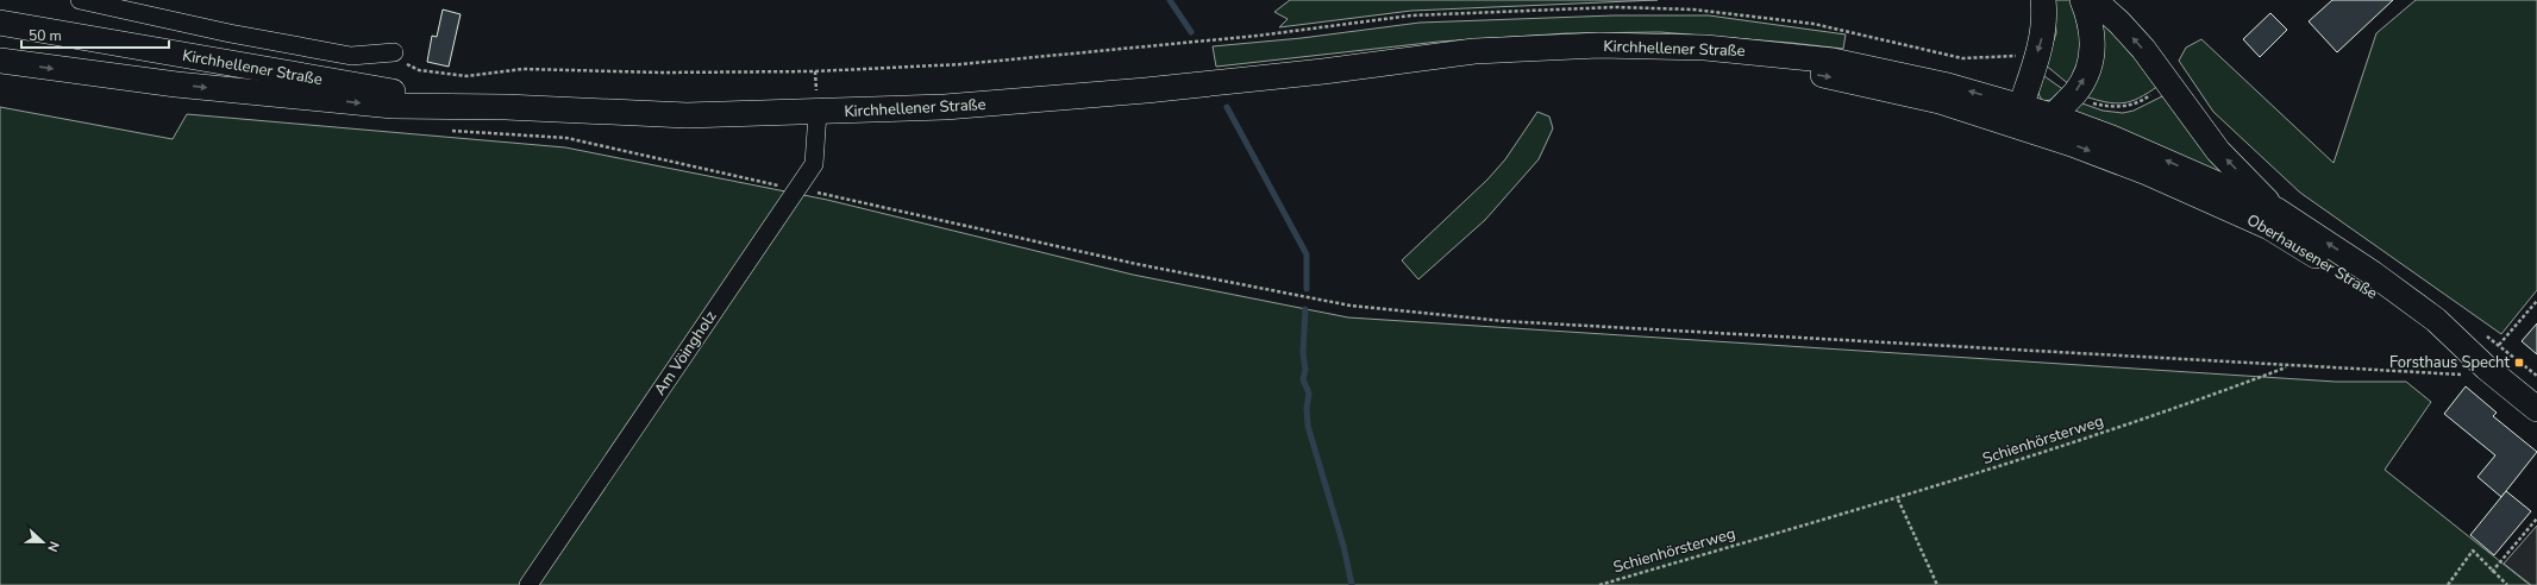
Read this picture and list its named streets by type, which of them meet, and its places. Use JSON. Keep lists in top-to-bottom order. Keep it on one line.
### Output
{"streets":{"main road":["Kirchhellener Straße","Oberhausener Straße"],"street":["Am Vöingholz"],"path":["Schienhörsterweg"]},"crossings":[["Kirchhellener Straße","Oberhausener Straße"],["Kirchhellener Straße","Am Vöingholz"]],"places":{"transit":["Forsthaus Specht"]},"scale_bar":"50 m","north":"right"}
